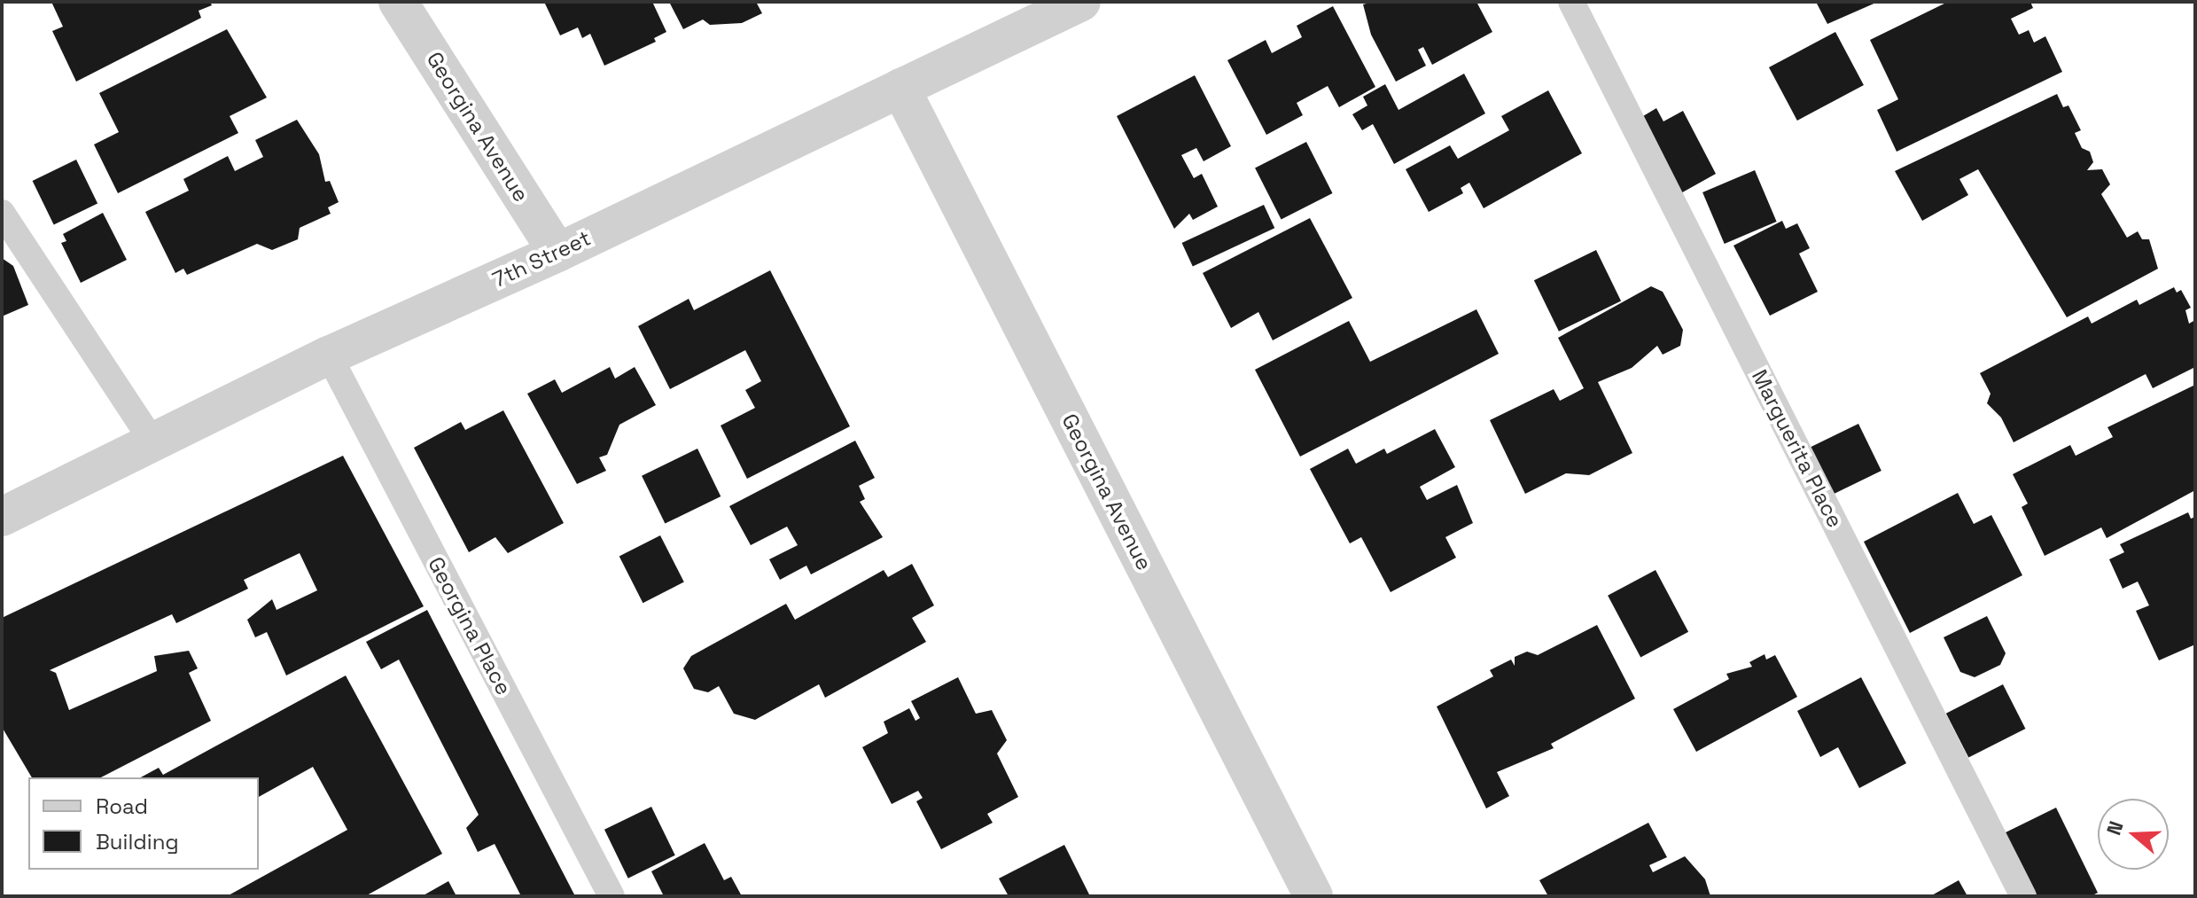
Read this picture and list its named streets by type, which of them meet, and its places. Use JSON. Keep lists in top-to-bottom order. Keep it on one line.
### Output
{"streets":{"street":["Georgina Avenue","7th Street"],"lane":["Marguerita Place","Georgina Place"]},"crossings":[["Georgina Avenue","7th Street"],["7th Street","Georgina Place"]],"legend":["Road","Building"],"north":"left"}
